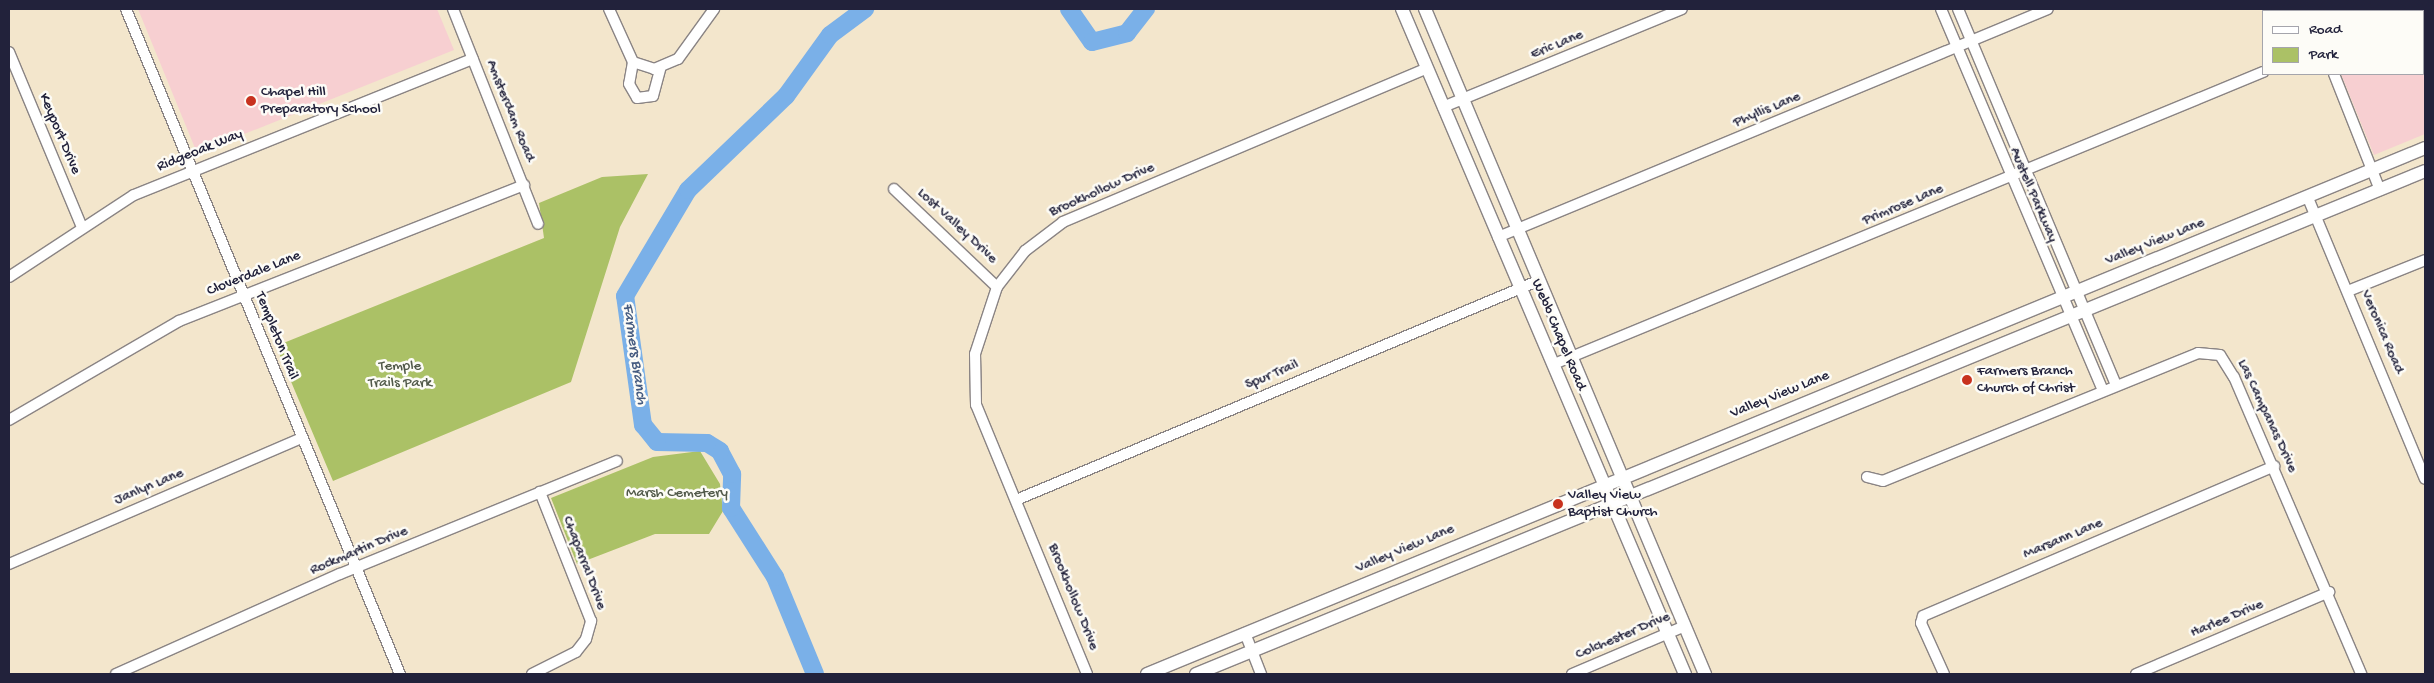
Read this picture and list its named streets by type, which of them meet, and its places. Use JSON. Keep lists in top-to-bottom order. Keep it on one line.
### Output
{"streets":{"main road":["Valley View Lane","Webb Chapel Road"],"street":["Eric Lane","Phyllis Lane","Amsterdam Road","Keyport Drive","Ridgeoak Way","Brookhollow Drive","Austell Parkway","Primrose Lane","Lost Valley Drive","Cloverdale Lane","Veronica Road","Templeton Trail","Spur Trail","Las Campanas Drive","Janlyn Lane","Marsann Lane","Rockmartin Drive","Chaparral Drive","Harlee Drive","Colchester Drive"]},"crossings":[["Eric Lane","Webb Chapel Road"],["Phyllis Lane","Austell Parkway"],["Phyllis Lane","Webb Chapel Road"],["Amsterdam Road","Ridgeoak Way"],["Amsterdam Road","Cloverdale Lane"],["Keyport Drive","Ridgeoak Way"],["Ridgeoak Way","Templeton Trail"],["Brookhollow Drive","Lost Valley Drive"],["Brookhollow Drive","Webb Chapel Road"],["Brookhollow Drive","Spur Trail"],["Austell Parkway","Primrose Lane"],["Austell Parkway","Valley View Lane"],["Austell Parkway","Las Campanas Drive"],["Primrose Lane","Webb Chapel Road"],["Valley View Lane","Veronica Road"],["Valley View Lane","Webb Chapel Road"],["Cloverdale Lane","Templeton Trail"],["Webb Chapel Road","Spur Trail"],["Webb Chapel Road","Colchester Drive"],["Templeton Trail","Janlyn Lane"],["Templeton Trail","Rockmartin Drive"],["Las Campanas Drive","Marsann Lane"],["Las Campanas Drive","Harlee Drive"],["Rockmartin Drive","Chaparral Drive"]],"water":["Farmers Branch"],"parks":["Temple Trails Park","Marsh Cemetery"],"places":["Chapel Hill Preparatory School","Farmers Branch Church of Christ","Valley View Baptist Church"],"legend":["Road","Park"]}
